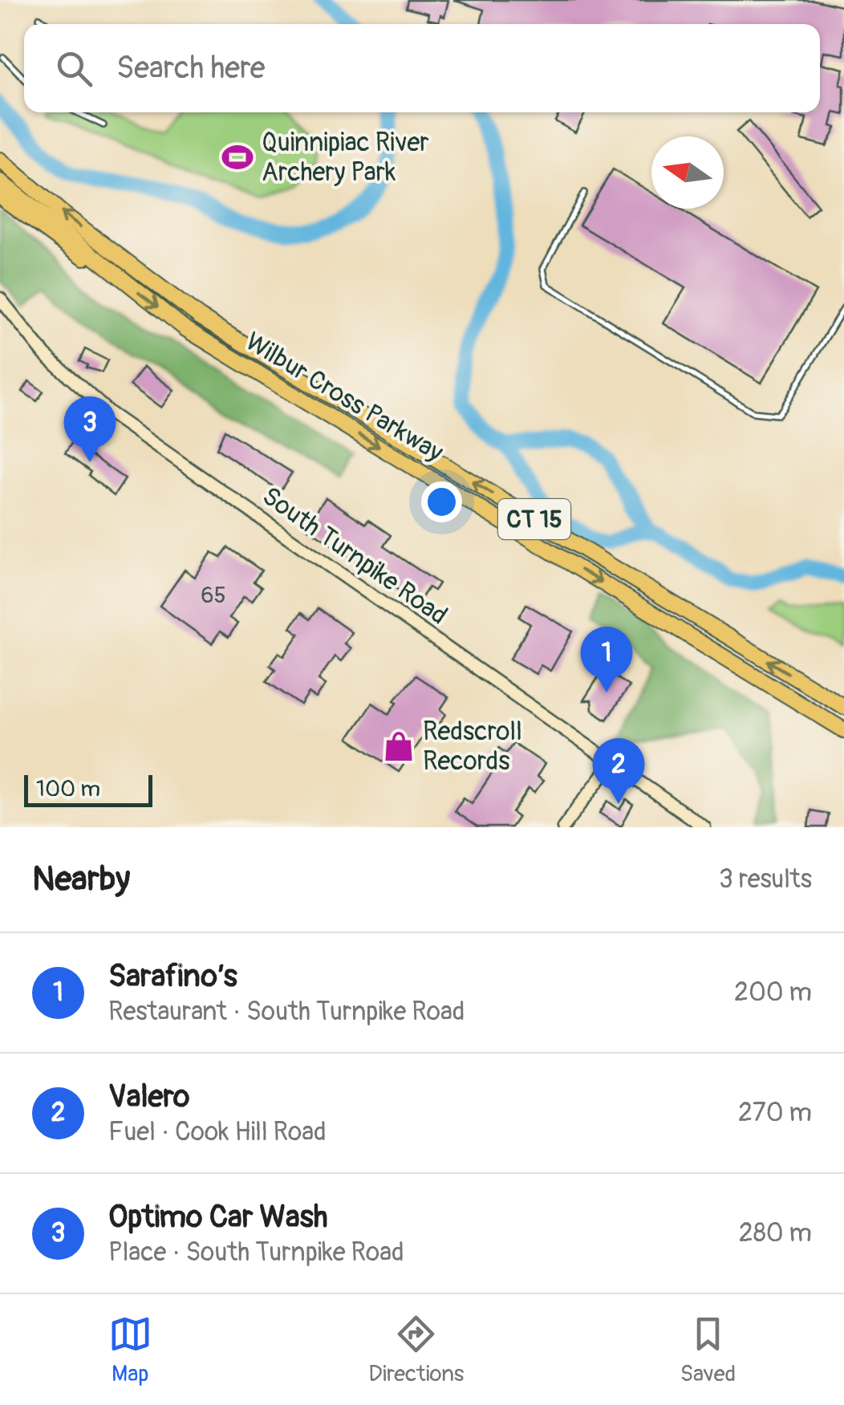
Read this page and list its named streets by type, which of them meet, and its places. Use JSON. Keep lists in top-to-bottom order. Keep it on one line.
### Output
{"streets":{"highway":["Wilbur Cross Parkway","CT 15"],"main road":["South Turnpike Road"]},"places":{"sports":["Quinnipiac River Archery Park"],"shop":["Redscroll Records"]},"house_numbers":["65"],"scale_bar":"100 m","north":"left","page":{"search":"Search here","pins":["3","1","2"],"scale":"100 m","heading":["Nearby","3 results"],"list":[{"mark":"1","name":"Sarafino’s","note":"Restaurant · South Turnpike Road","value":"200 m"},{"mark":"2","name":"Valero","note":"Fuel · Cook Hill Road","value":"270 m"},{"mark":"3","name":"Optimo Car Wash","note":"Place · South Turnpike Road","value":"280 m"}],"nav":["Map","Directions","Saved"]}}
